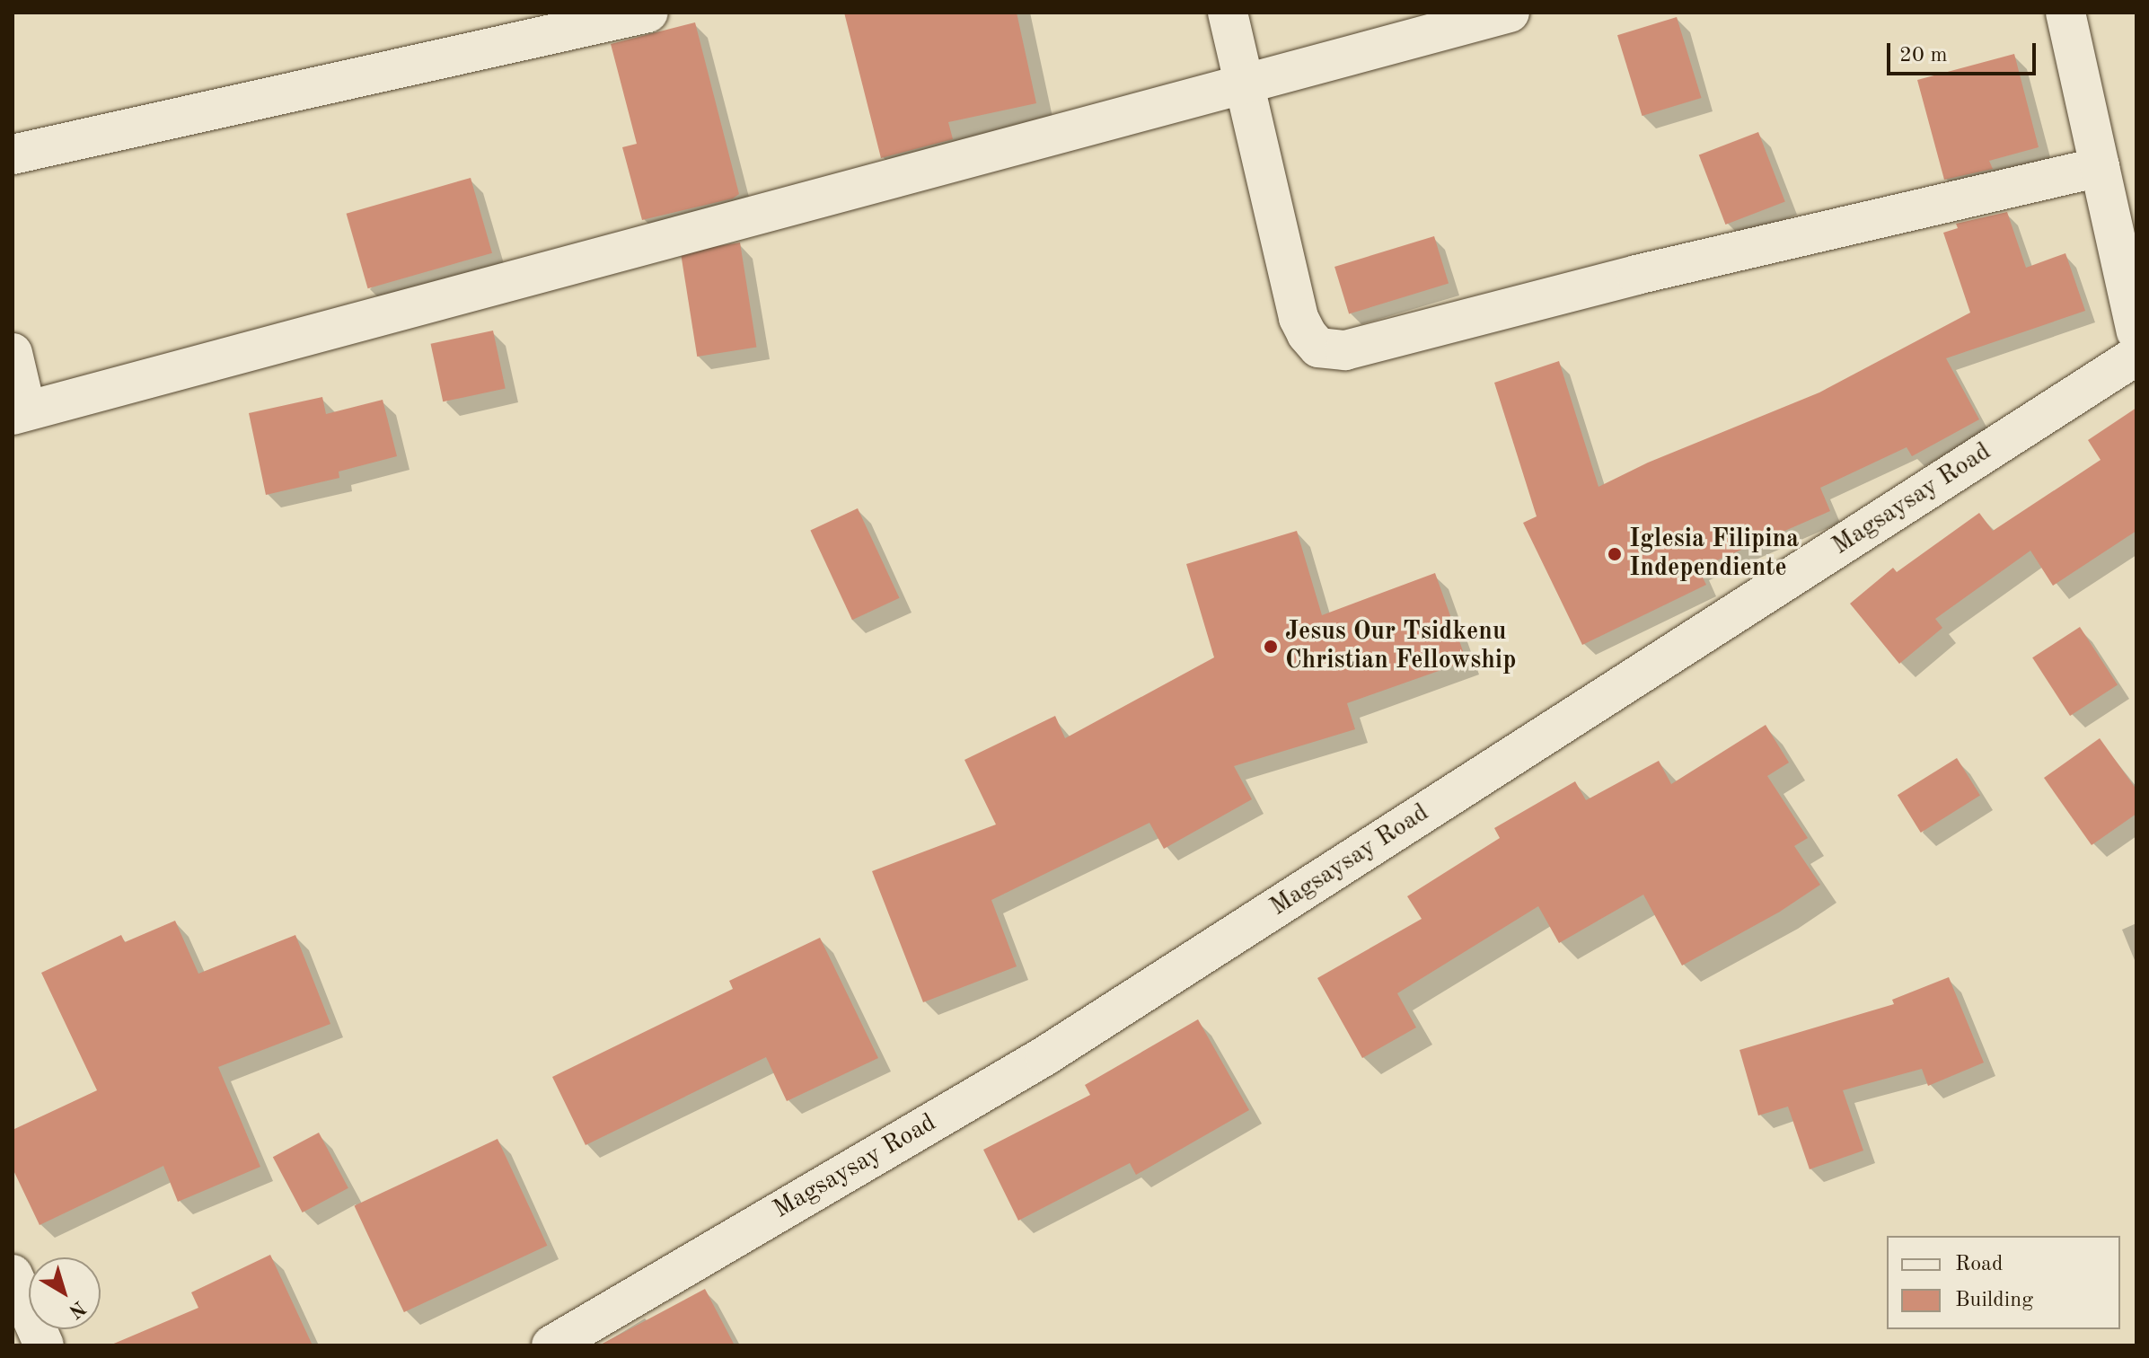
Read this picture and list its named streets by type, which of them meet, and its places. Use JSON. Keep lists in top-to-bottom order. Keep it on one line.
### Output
{"streets":{"street":["Magsaysay Road"]},"places":["Iglesia Filipina Independiente","Jesus Our Tsidkenu Christian Fellowship"],"legend":["Road","Building"],"scale_bar":"20 m","north":"bottom right"}
